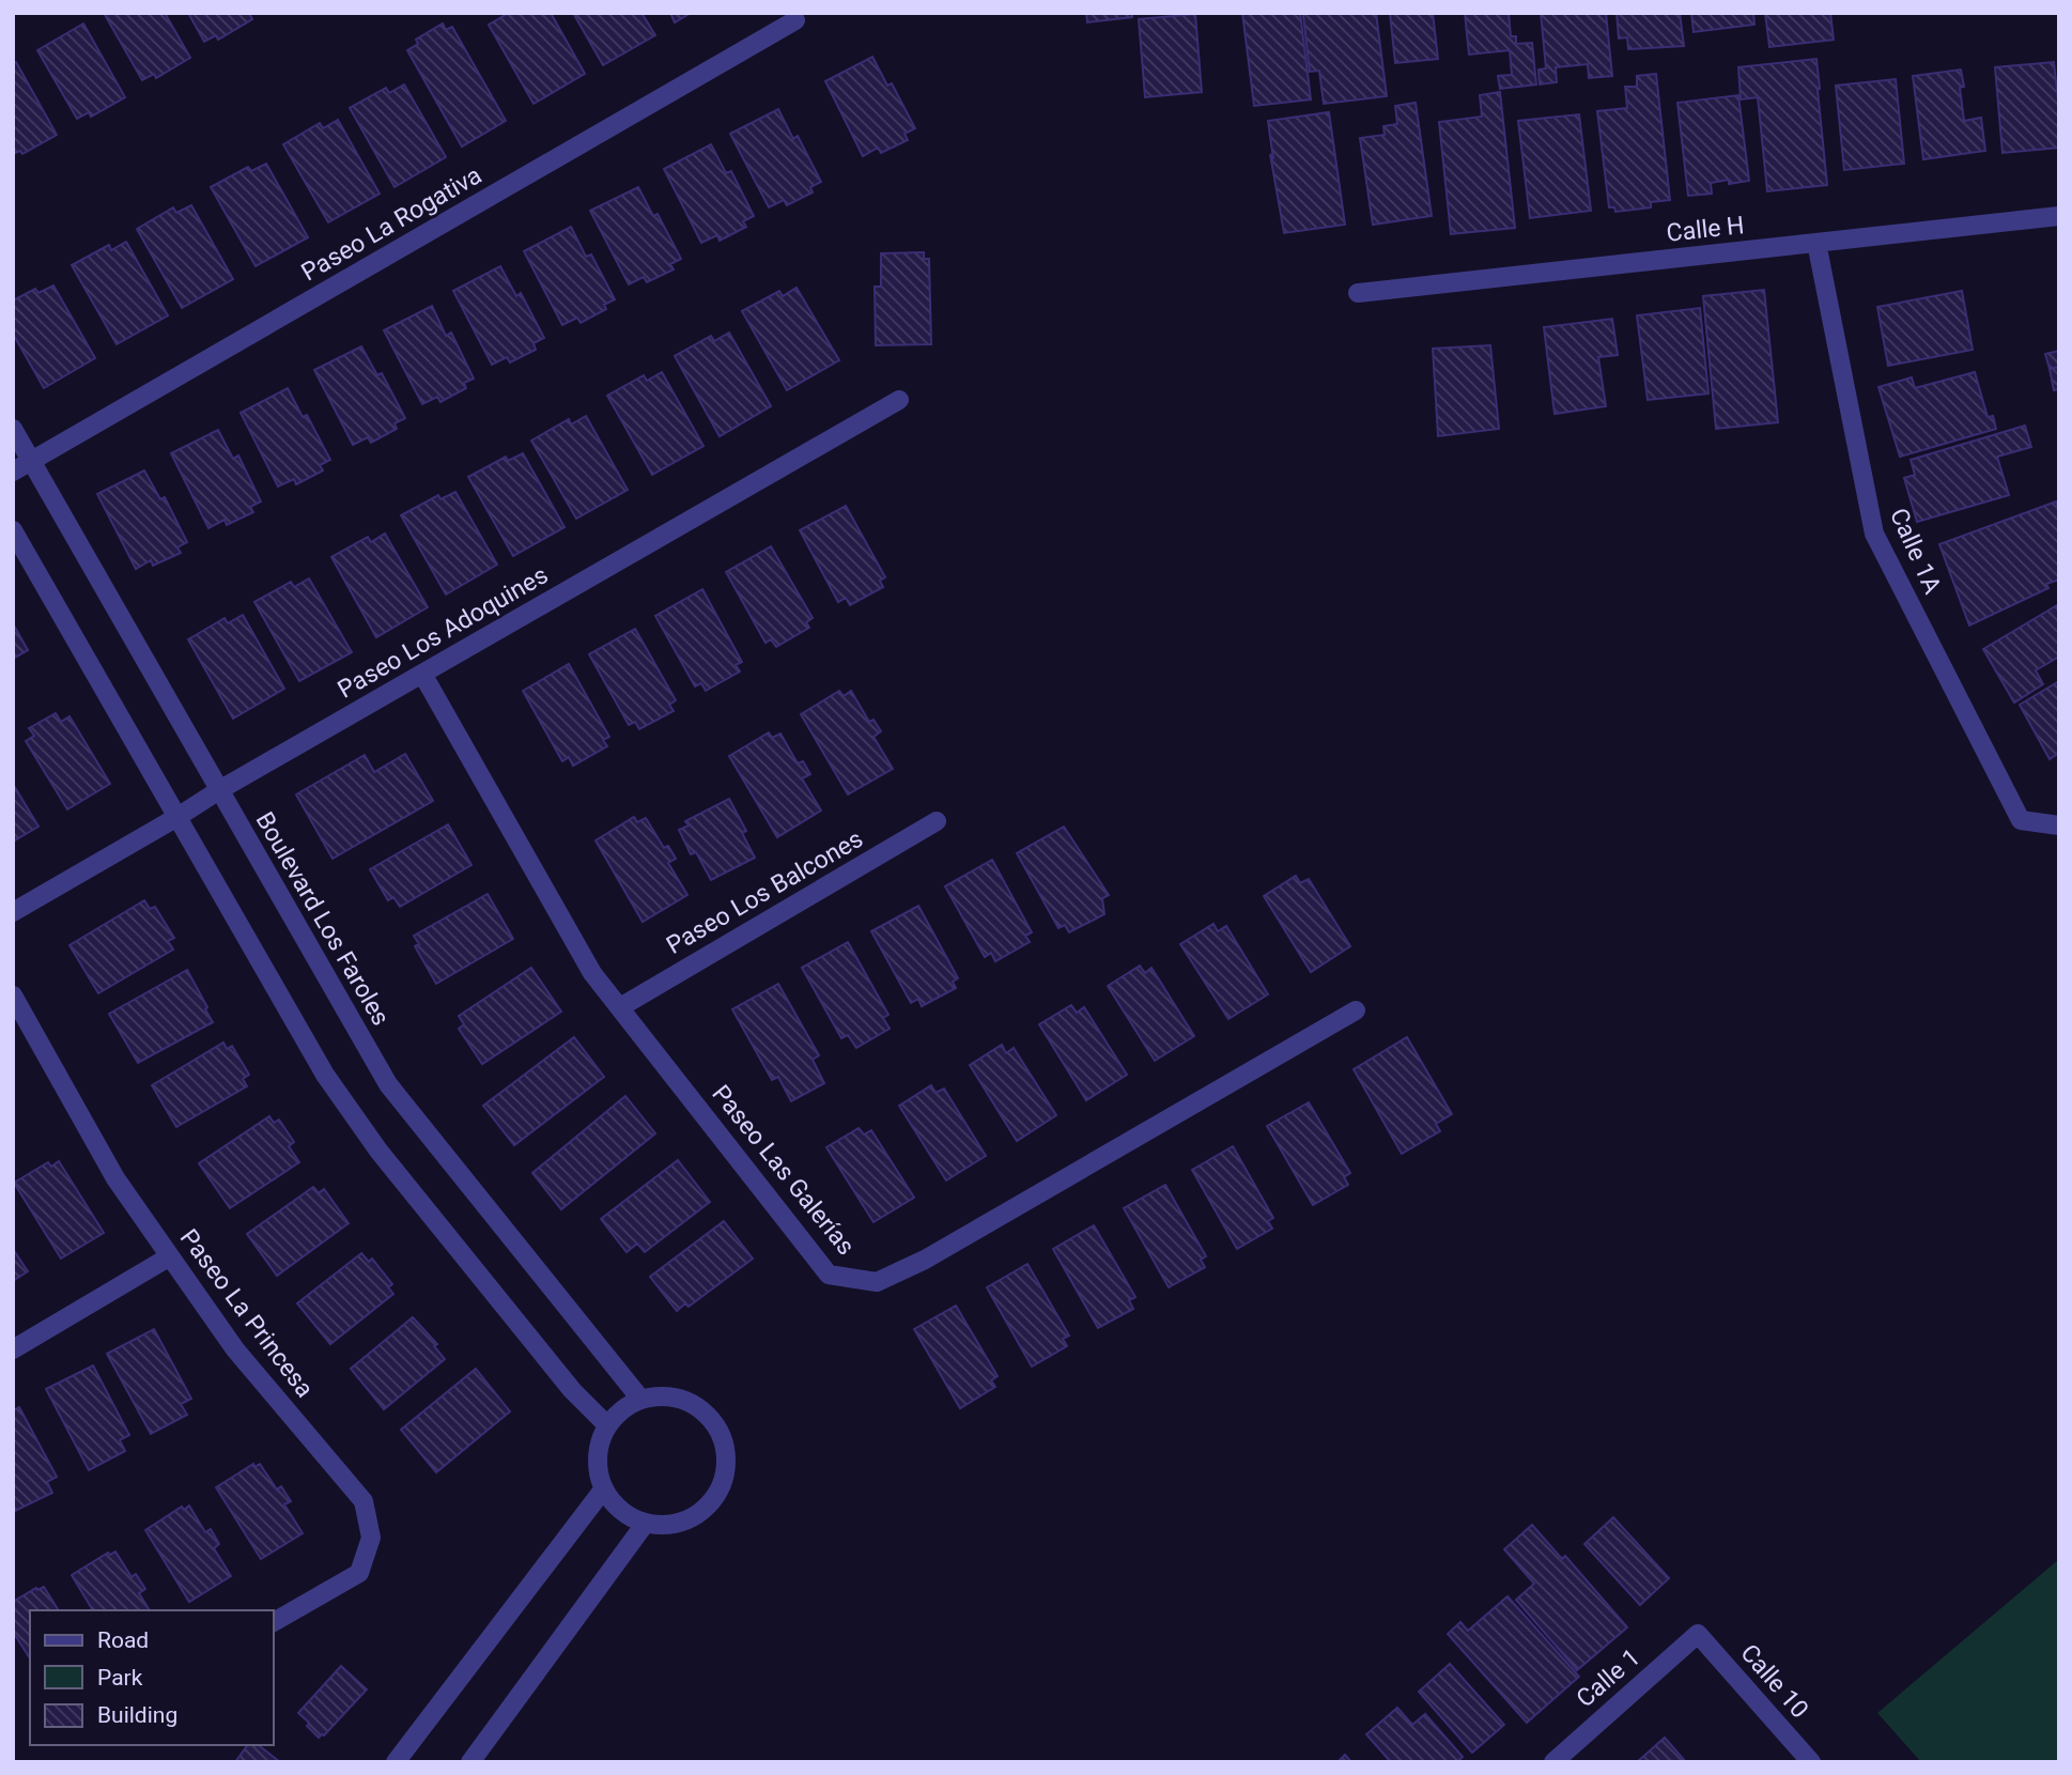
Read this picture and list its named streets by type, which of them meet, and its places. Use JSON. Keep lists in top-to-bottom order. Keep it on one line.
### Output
{"streets":{"street":["Paseo La Rogativa","Calle H","Calle 1A","Paseo Los Adoquines","Paseo Los Balcones","Boulevard Los Faroles","Paseo Las Galerías","Paseo La Princesa","Calle 1","Calle 10"]},"crossings":[["Paseo La Rogativa","Boulevard Los Faroles"],["Calle H","Calle 1A"],["Paseo Los Adoquines","Boulevard Los Faroles"],["Paseo Los Adoquines","Paseo Las Galerías"],["Paseo Los Balcones","Paseo Las Galerías"],["Calle 1","Calle 10"]],"legend":["Road","Park","Building"]}
